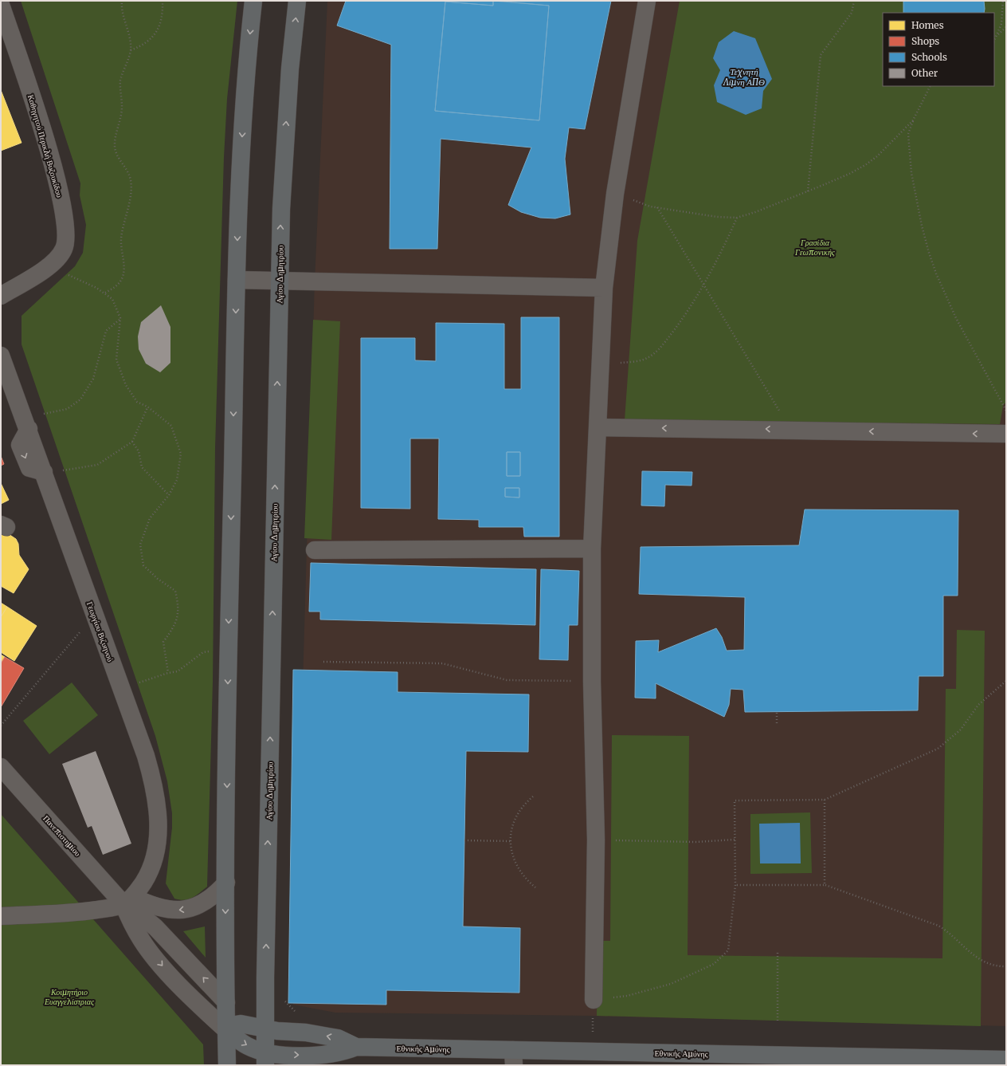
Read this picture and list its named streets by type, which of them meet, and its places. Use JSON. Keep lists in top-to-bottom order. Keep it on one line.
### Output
{"streets":{"main road":["Αγίου Δημητρίου","Εθνικής Αμύνης"],"street":["Καθηγητού Περικλή Βυζουκίδου","Γεωργίου Βιζυηνού","Πανεπιστημίου"]},"crossings":[["Αγίου Δημητρίου","Εθνικής Αμύνης"],["Γεωργίου Βιζυηνού","Πανεπιστημίου"],["Πανεπιστημίου","Εθνικής Αμύνης"]],"water":["Τεχνητή Λίμνη ΑΠΘ"],"parks":["Γρασίδια Γεωπονικής","Κοιμητήριο Ευαγγελίστριας"],"legend":["Homes","Shops","Schools","Other"]}
